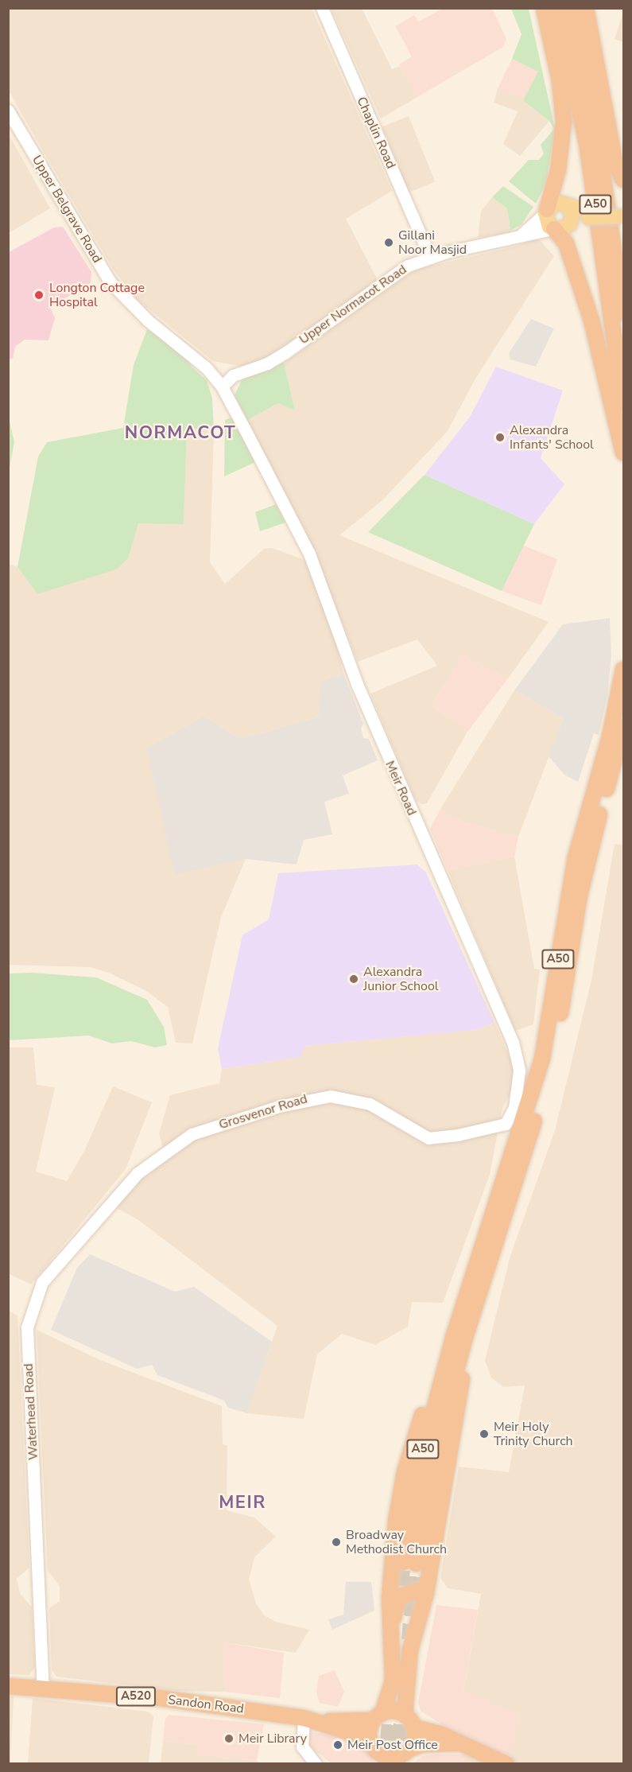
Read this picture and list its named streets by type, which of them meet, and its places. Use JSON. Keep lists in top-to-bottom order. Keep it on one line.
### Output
{"streets":{"highway":["A50","A520","Sandon Road"],"street":["Chaplin Road","Upper Belgrave Road","Upper Normacot Road","Meir Road","Grosvenor Road","Waterhead Road"]},"crossings":[["Chaplin Road","Upper Normacot Road"],["Upper Belgrave Road","Upper Normacot Road"],["Upper Belgrave Road","Meir Road"],["Meir Road","Grosvenor Road"],["Grosvenor Road","Waterhead Road"],["Waterhead Road","Sandon Road"]],"districts":["NORMACOT","MEIR"],"places":["Gillani Noor Masjid","Longton Cottage Hospital","Alexandra Infants' School","Alexandra Junior School","Meir Holy Trinity Church","Broadway Methodist Church","Meir Library","Meir Post Office"]}
